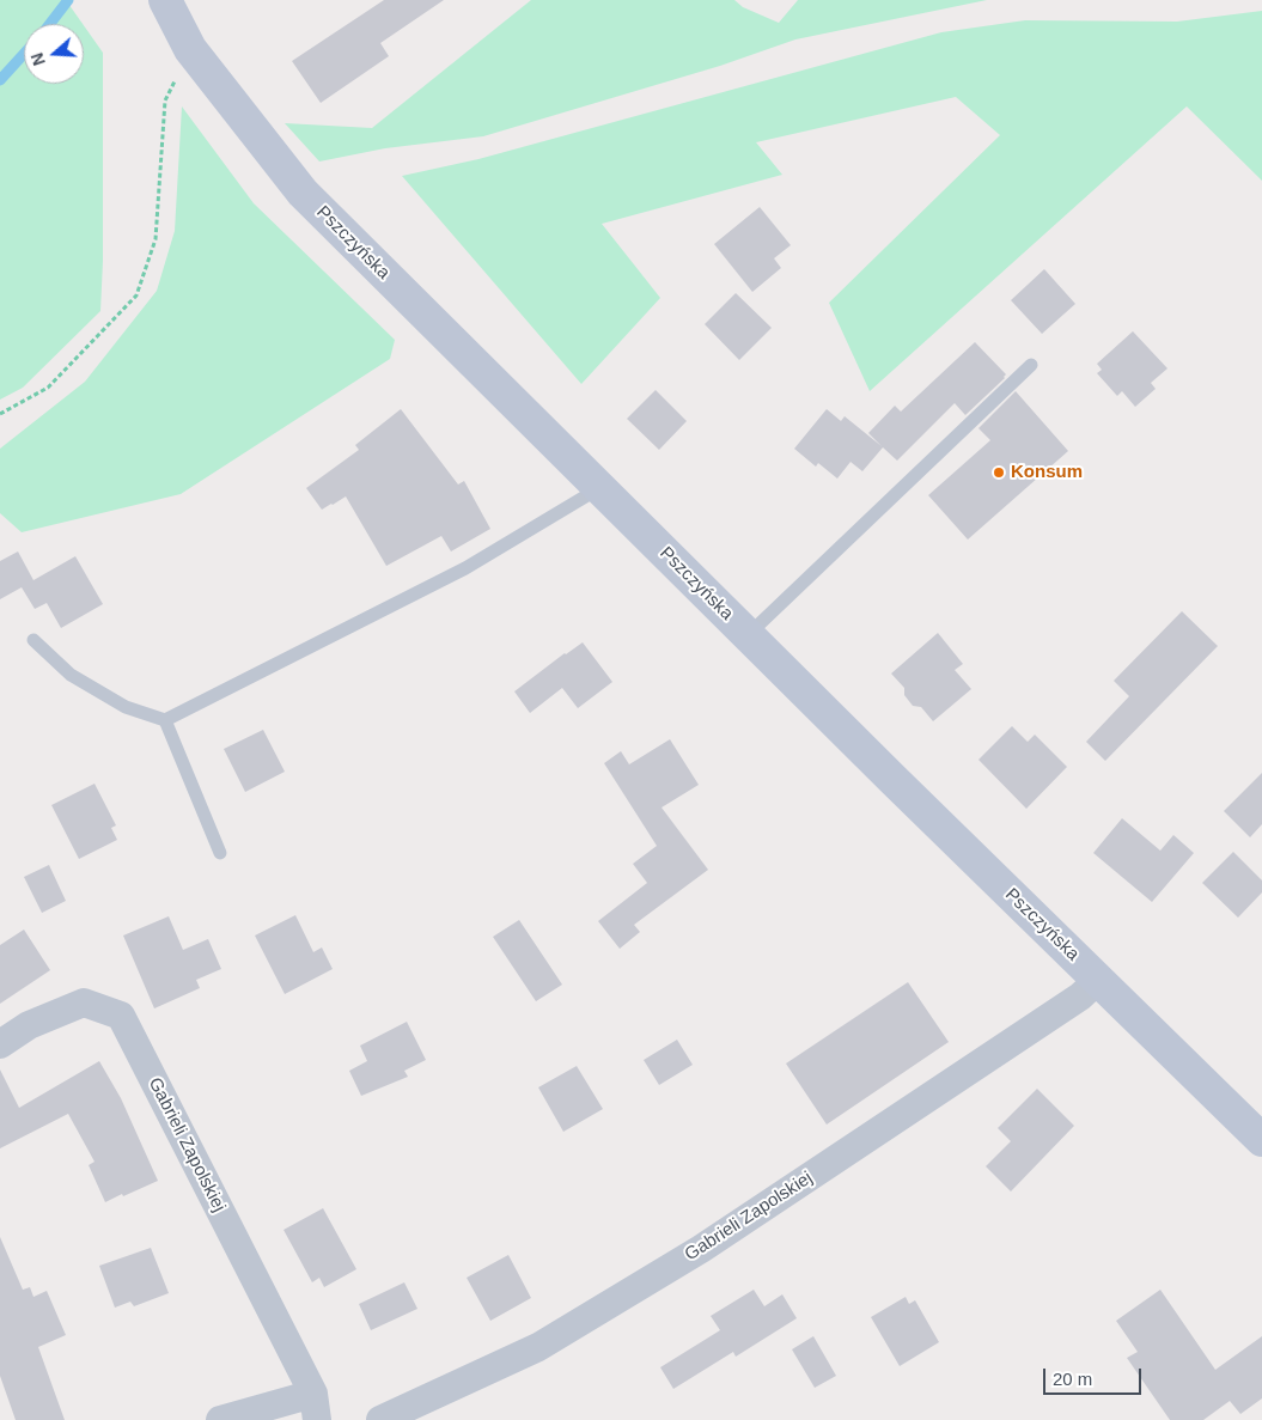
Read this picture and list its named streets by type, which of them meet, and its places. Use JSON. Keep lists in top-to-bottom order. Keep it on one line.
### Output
{"streets":{"street":["Pszczyńska","Gabrieli Zapolskiej"]},"crossings":[["Pszczyńska","Gabrieli Zapolskiej"]],"places":["Konsum"],"scale_bar":"20 m","north":"left"}
